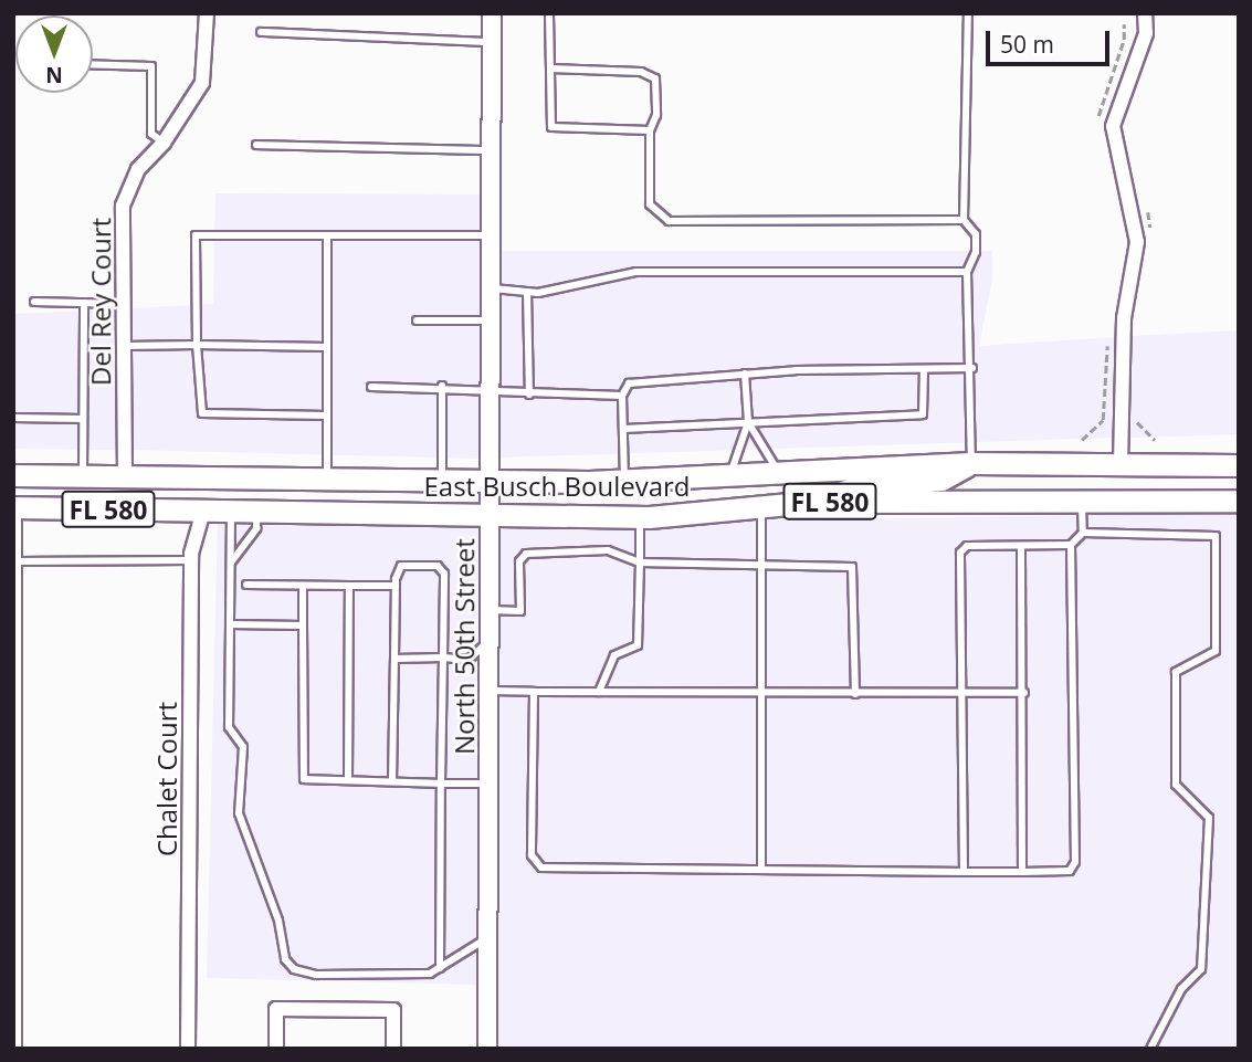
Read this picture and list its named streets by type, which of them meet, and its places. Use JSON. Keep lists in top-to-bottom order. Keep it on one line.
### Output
{"streets":{"main road":["East Busch Boulevard","FL 580"],"street":["Del Rey Court","North 50th Street","Chalet Court"]},"crossings":[["Del Rey Court","East Busch Boulevard"],["East Busch Boulevard","North 50th Street"],["East Busch Boulevard","Chalet Court"]],"scale_bar":"50 m","north":"bottom"}
